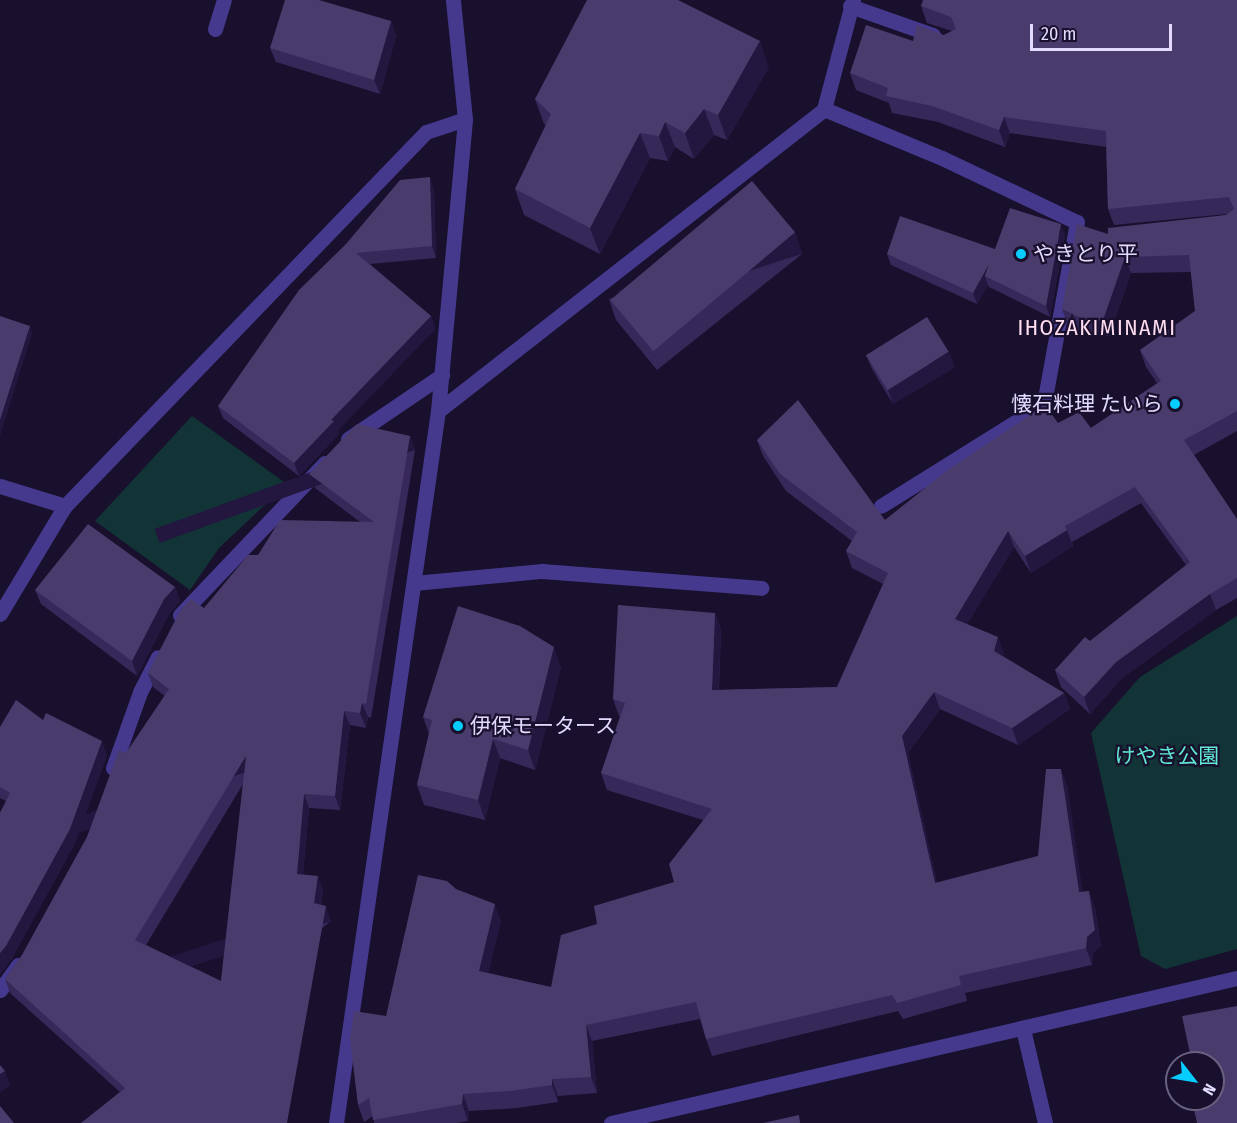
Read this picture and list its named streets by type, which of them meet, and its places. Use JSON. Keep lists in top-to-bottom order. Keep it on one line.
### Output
{"districts":["IHOZAKIMINAMI"],"parks":["けやき公園"],"places":["やきとり平","懐石料理 たいら","伊保モータース"],"scale_bar":"20 m","north":"bottom right"}
